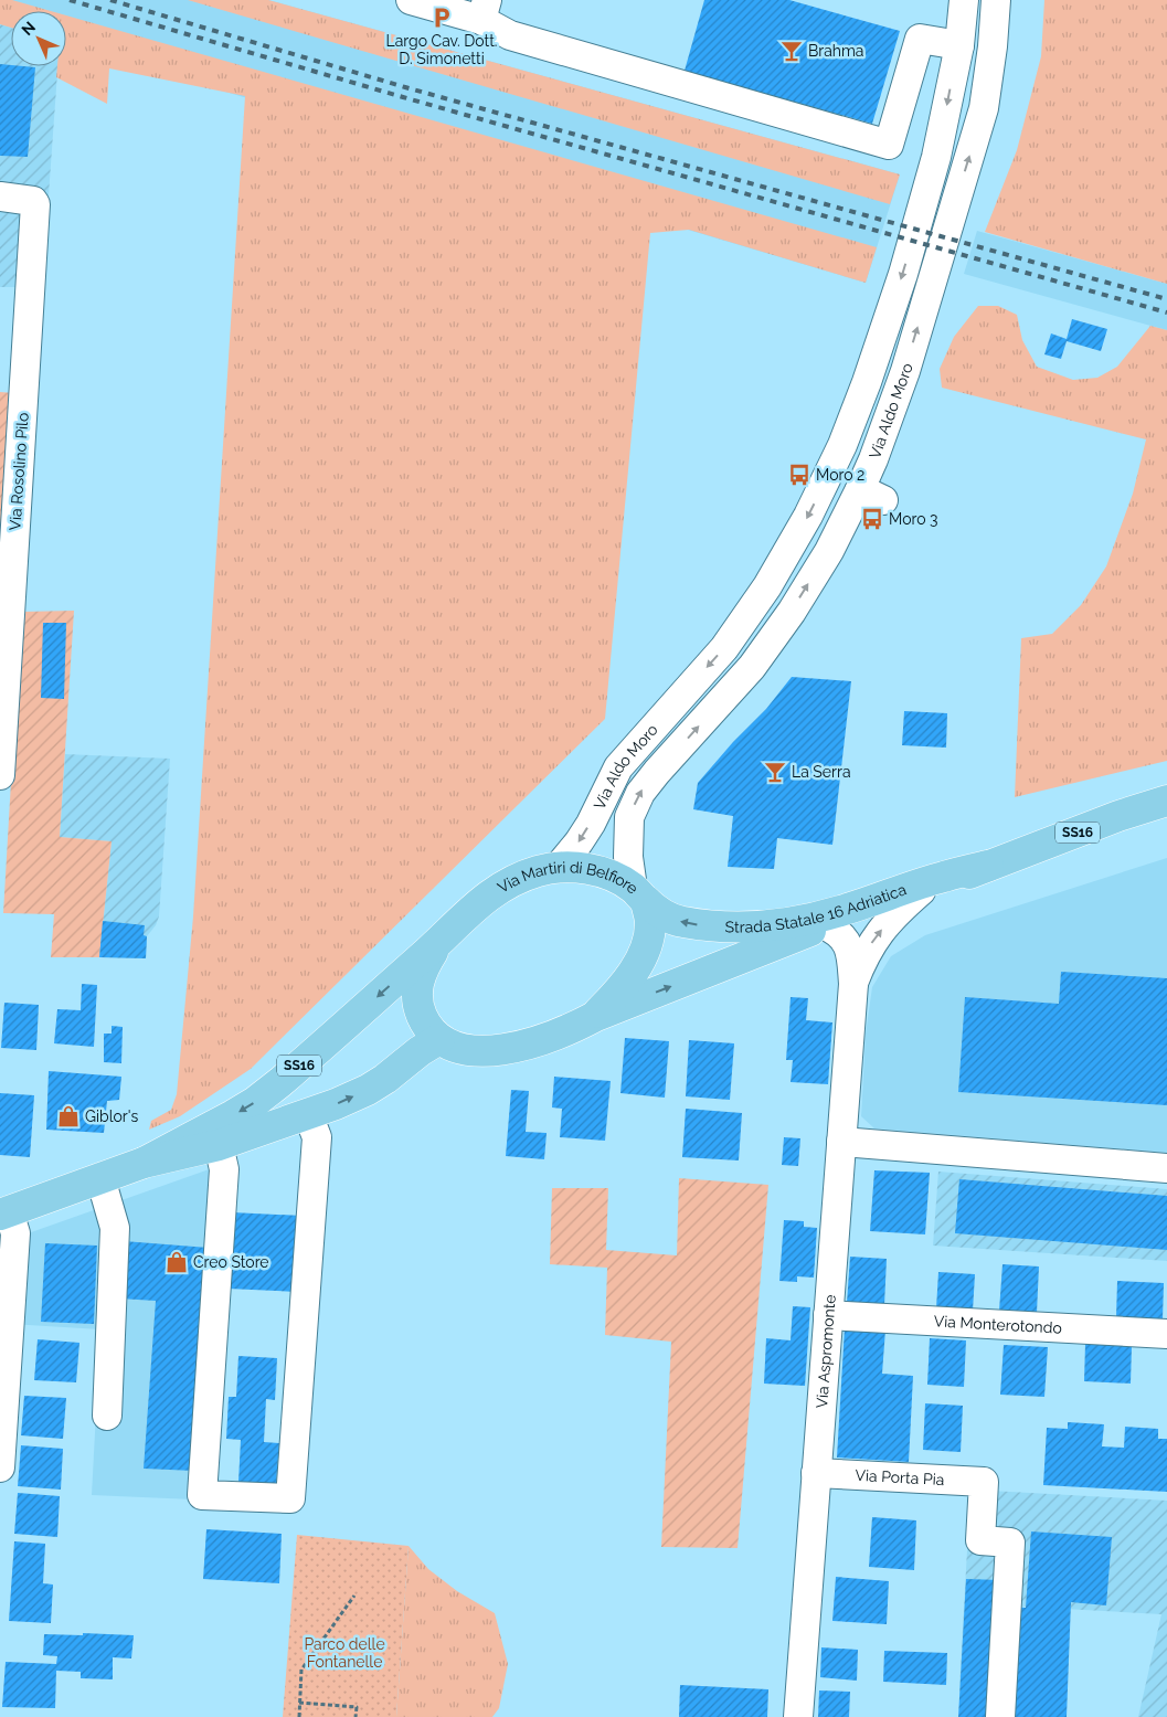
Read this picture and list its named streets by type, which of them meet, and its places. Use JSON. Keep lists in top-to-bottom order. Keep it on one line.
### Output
{"streets":{"main road":["SS16","Via Martiri di Belfiore","Strada Statale 16 Adriatica"],"street":["Via Aldo Moro","Via Rosolino Pilo","Via Monterotondo","Via Aspromonte","Via Porta Pia"]},"crossings":[["Via Aldo Moro","Via Martiri di Belfiore"],["Via Aldo Moro","Strada Statale 16 Adriatica"],["Via Martiri di Belfiore","Strada Statale 16 Adriatica"],["Via Martiri di Belfiore","Via Aspromonte"],["Strada Statale 16 Adriatica","Via Aspromonte"],["Via Monterotondo","Via Aspromonte"],["Via Aspromonte","Via Porta Pia"]],"parks":["Parco delle Fontanelle"],"places":{"parking":["Largo Cav. Dott. D. Simonetti"],"bar":["Brahma","La Serra"],"bus stop":["Moro 2","Moro 3"],"shop":["Giblor's","Creo Store"]},"north":"top left"}
